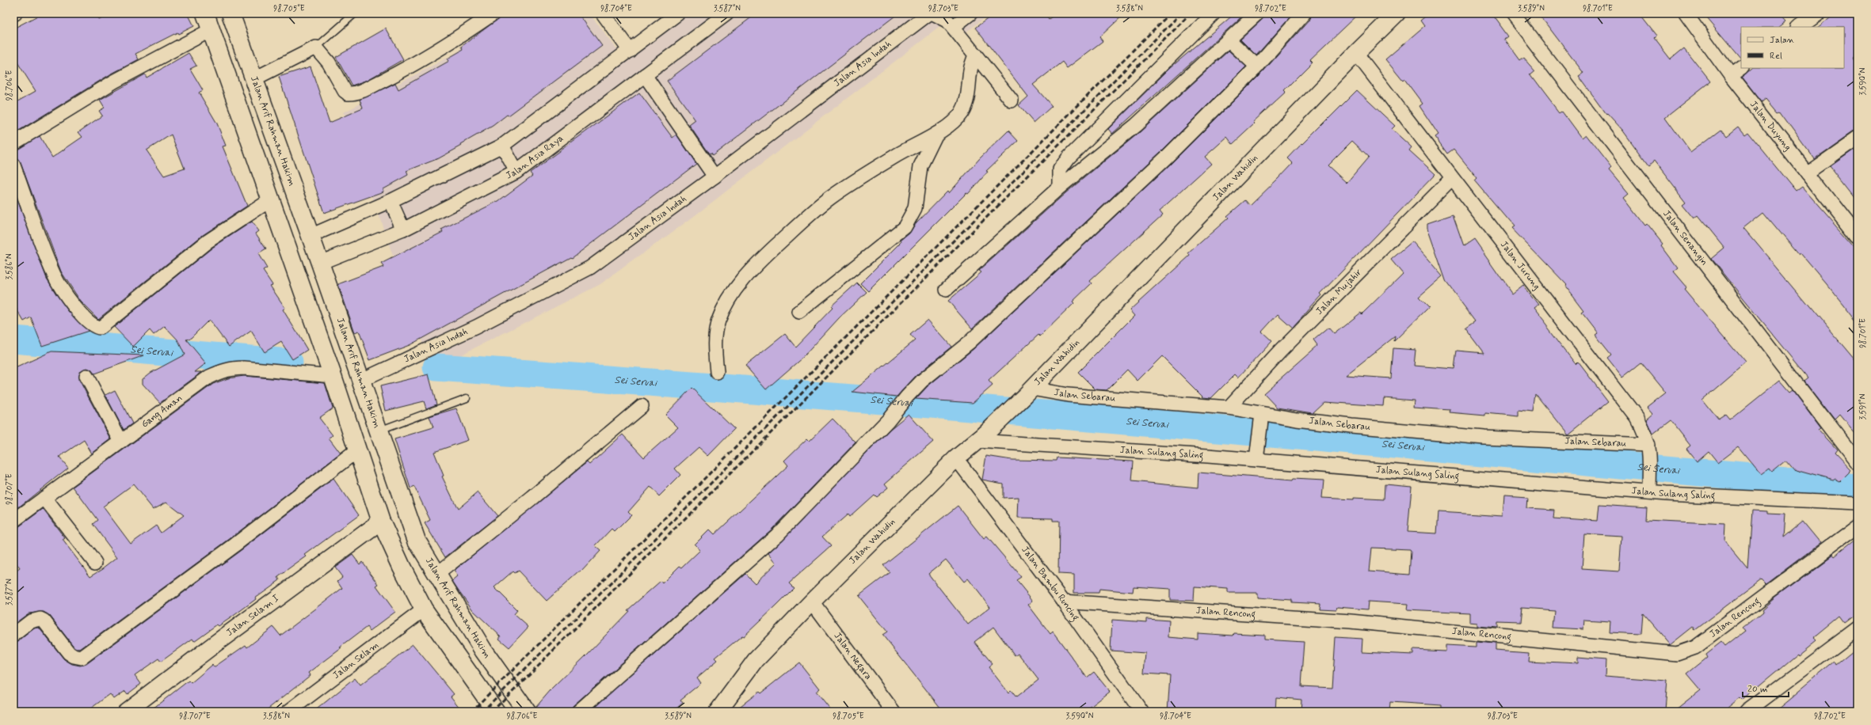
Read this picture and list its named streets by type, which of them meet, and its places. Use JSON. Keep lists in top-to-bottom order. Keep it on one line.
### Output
{"streets":{"main road":["Jalan Arif Rahman Hakim"],"street":["Jalan Asia Indah","Jalan Duyung","Jalan Asia Raya","Jalan Wahidin","Jalan Senangin","Jalan Jurung","Jalan Mujahir","Jalan Sebarau","Gang Aman","Jalan Sulang Saling","Jalan Bambu Runcing","Jalan Rencong","Jalan Selam I","Jalan Negara","Jalan Selam"]},"crossings":[["Jalan Asia Indah","Jalan Arif Rahman Hakim"],["Jalan Arif Rahman Hakim","Jalan Asia Raya"],["Jalan Wahidin","Jalan Jurung"],["Jalan Wahidin","Jalan Sebarau"],["Jalan Wahidin","Jalan Sulang Saling"],["Jalan Wahidin","Jalan Bambu Runcing"],["Jalan Wahidin","Jalan Negara"],["Jalan Jurung","Jalan Mujahir"],["Jalan Jurung","Jalan Sebarau"],["Jalan Jurung","Jalan Sulang Saling"],["Jalan Mujahir","Jalan Sebarau"],["Jalan Bambu Runcing","Jalan Rencong"]],"water":["Sei Seruai"],"legend":["Jalan","Rel"],"scale_bar":"20 m","coordinates":["98.705°E","98.704°E","3.587°N","98.703°E","3.588°N","98.702°E","3.589°N","98.701°E","3.590°N","98.706°E","3.586°N","3.591°N","98.707°E"]}
